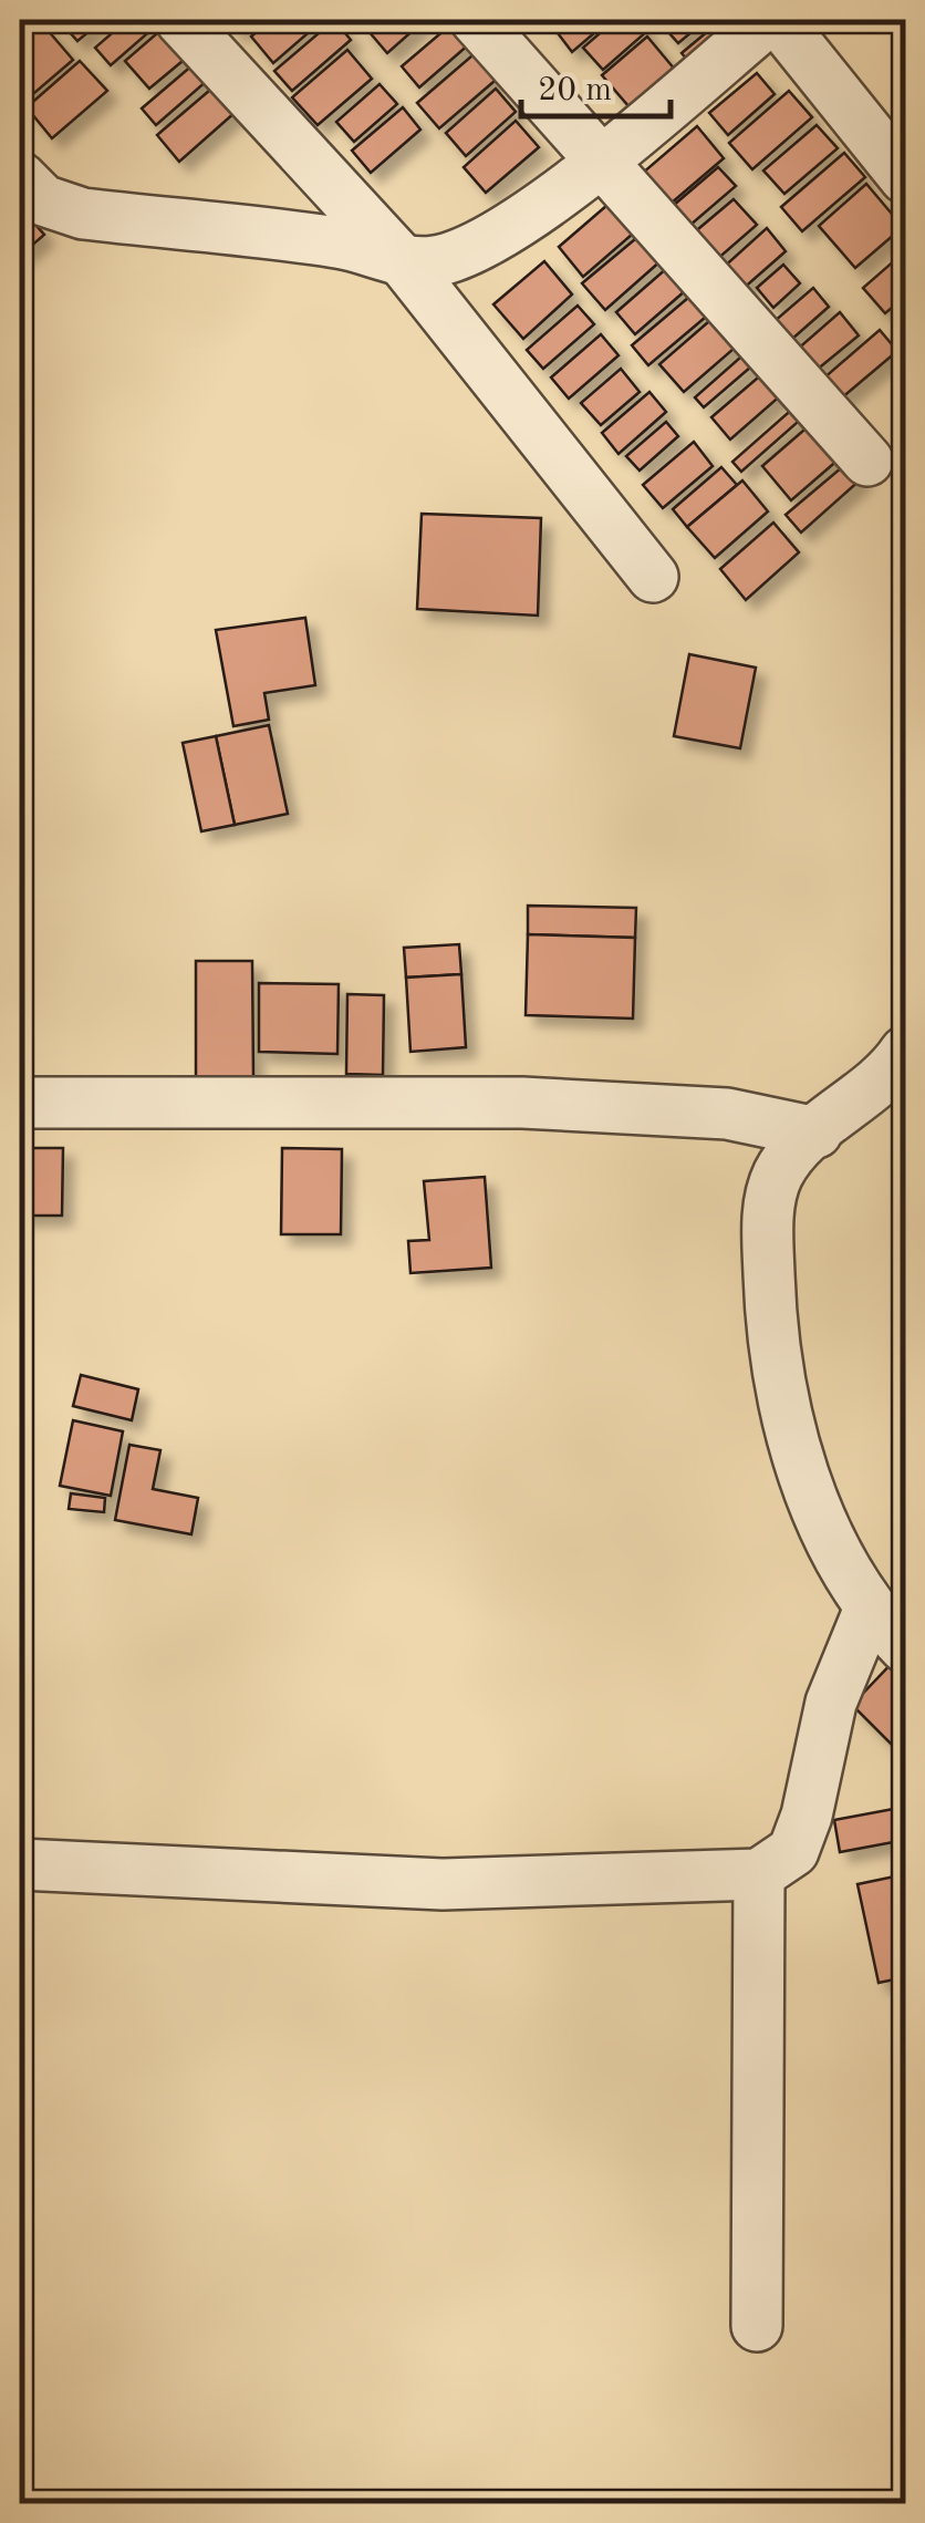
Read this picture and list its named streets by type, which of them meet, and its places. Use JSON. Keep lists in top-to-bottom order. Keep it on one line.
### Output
{"scale_bar":"20 m"}
